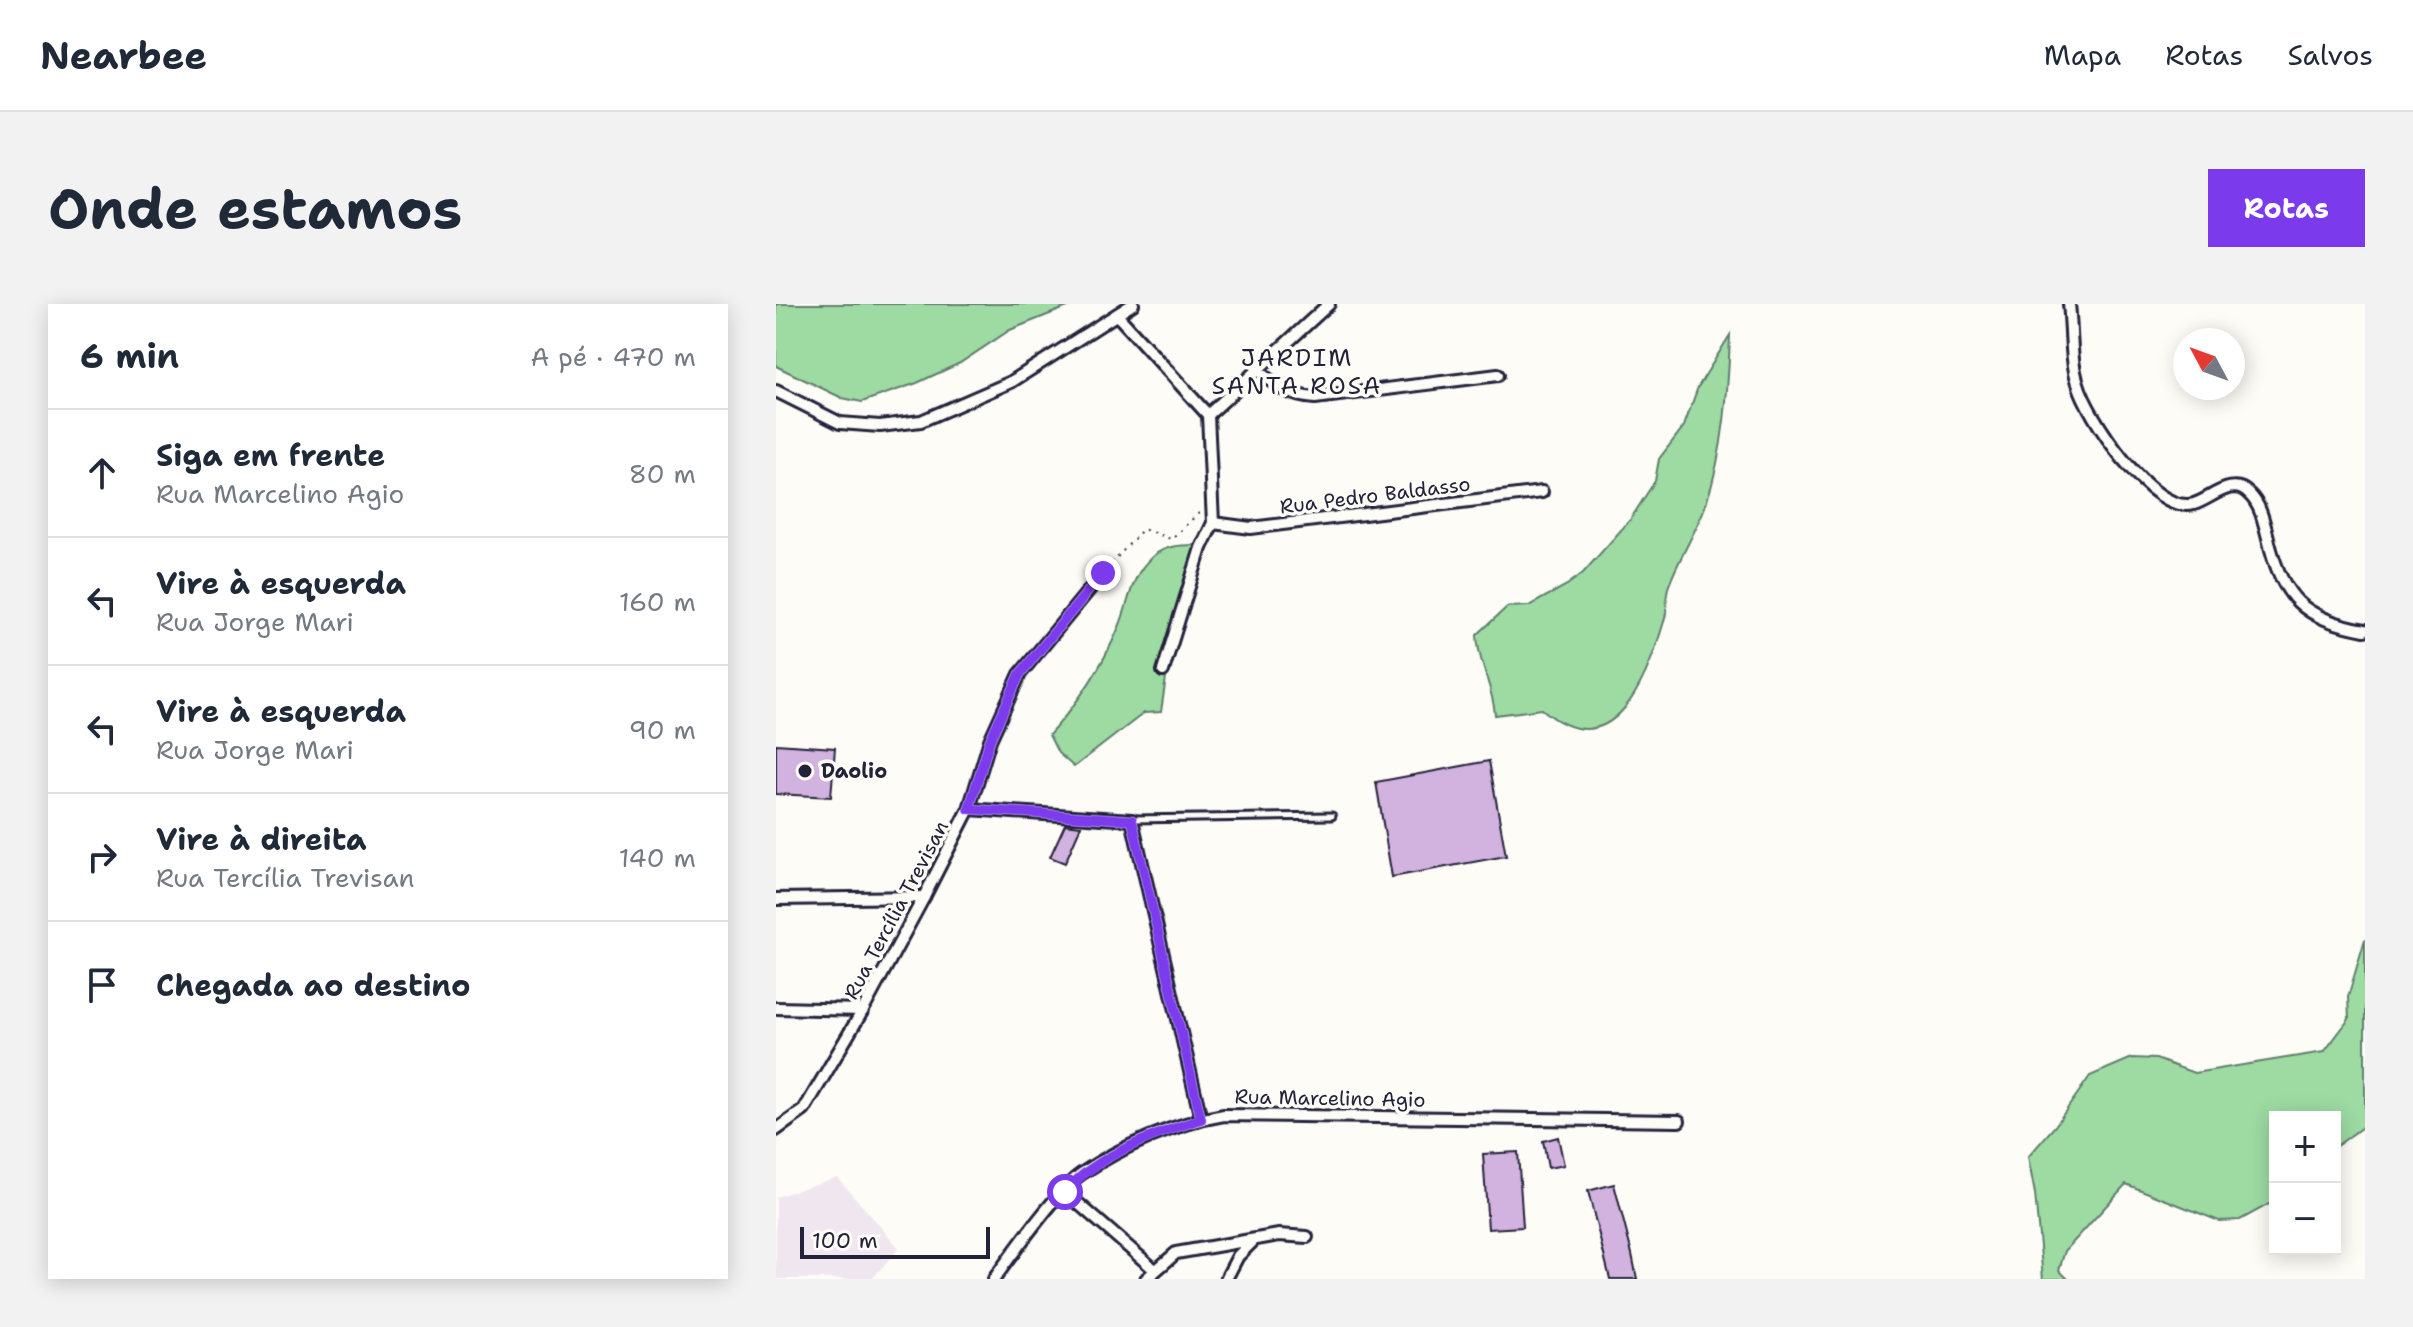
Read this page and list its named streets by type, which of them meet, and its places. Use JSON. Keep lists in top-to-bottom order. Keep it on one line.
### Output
{"streets":{"street":["Rua Pedro Baldasso","Rua Tercília Trevisan","Rua Marcelino Agio"]},"districts":["JARDIM SANTA ROSA"],"places":["Daolio"],"scale_bar":"100 m","north":"top left","page":{"header":"Nearbee","nav":["Mapa","Rotas","Salvos"],"buttons":"Rotas","title":"Onde estamos","heading":["6 min","A pé · 470 m"],"list":[["Siga em frente","Rua Marcelino Agio","80 m"],["Vire à esquerda","Rua Jorge Mari","160 m"],["Vire à esquerda","Rua Jorge Mari","90 m"],["Vire à direita","Rua Tercília Trevisan","140 m"],"Chegada ao destino"],"map_buttons":["+","−"],"scale":"100 m"}}
